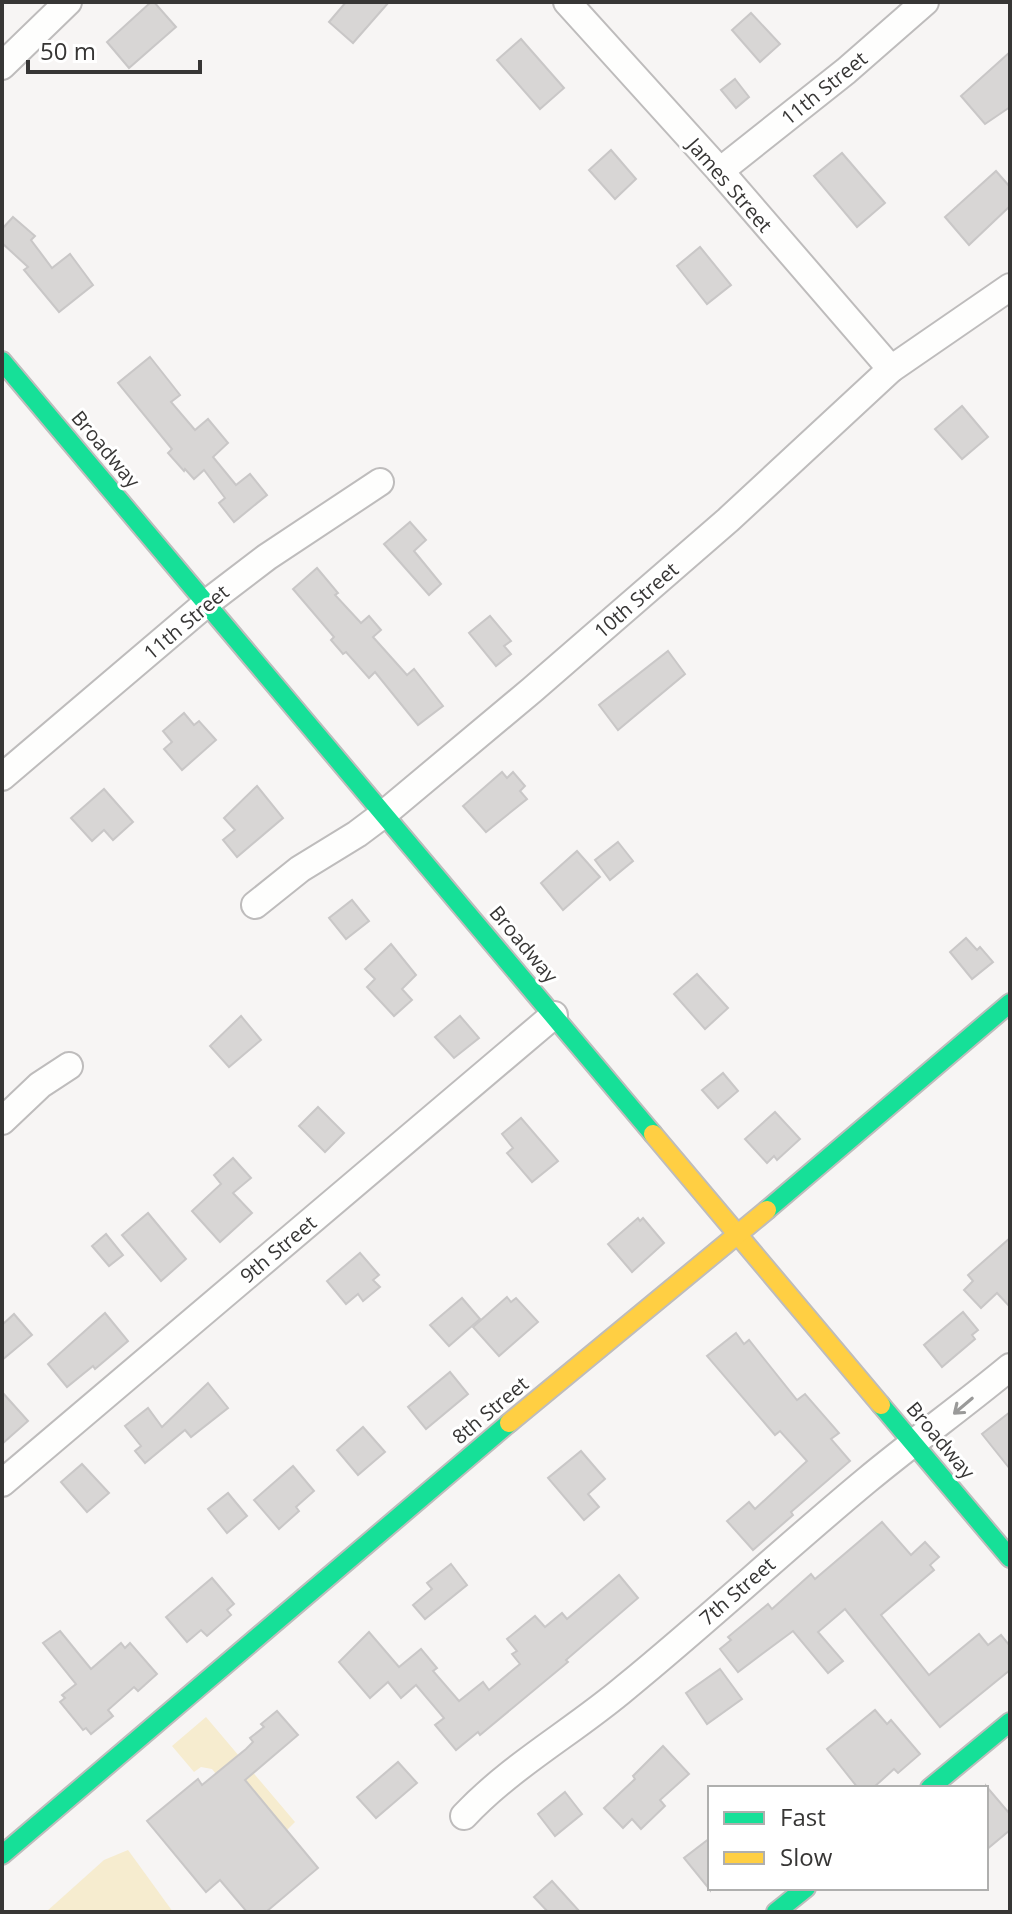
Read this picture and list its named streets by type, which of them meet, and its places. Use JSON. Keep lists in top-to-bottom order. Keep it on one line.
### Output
{"streets":{"street":["11th Street","James Street","Broadway","10th Street","9th Street","8th Street","7th Street"]},"crossings":[["11th Street","James Street"],["11th Street","Broadway"],["James Street","10th Street"],["Broadway","10th Street"],["Broadway","9th Street"],["Broadway","8th Street"],["Broadway","7th Street"]],"legend":["Fast","Slow"],"scale_bar":"50 m"}
